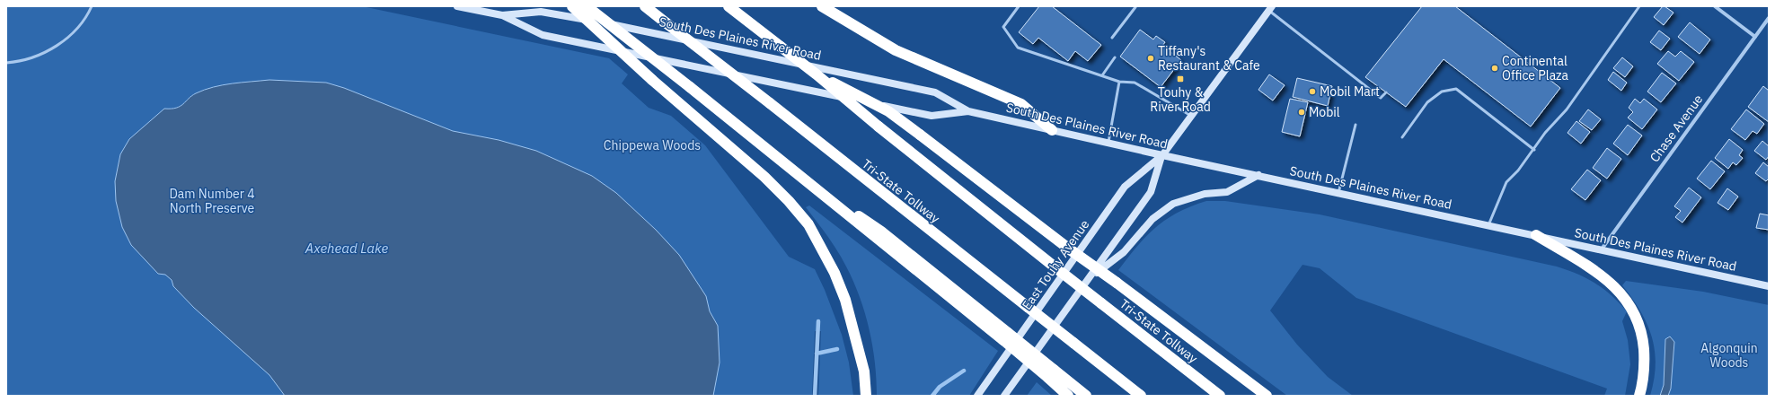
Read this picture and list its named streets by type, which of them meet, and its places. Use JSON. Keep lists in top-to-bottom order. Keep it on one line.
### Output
{"streets":{"highway":["Tri-State Tollway"],"main road":["South Des Plaines River Road","East Touhy Avenue"],"street":["Chase Avenue"]},"crossings":[["South Des Plaines River Road","Chase Avenue"],["South Des Plaines River Road","East Touhy Avenue"]],"water":["Axehead Lake"],"parks":["Chippewa Woods","Dam Number 4 North Preserve","Algonquin Woods"],"places":{"other":["Tiffany's Restaurant & Cafe","Continental Office Plaza","Mobil Mart","Mobil"],"transit":["Touhy & River Road"]}}
